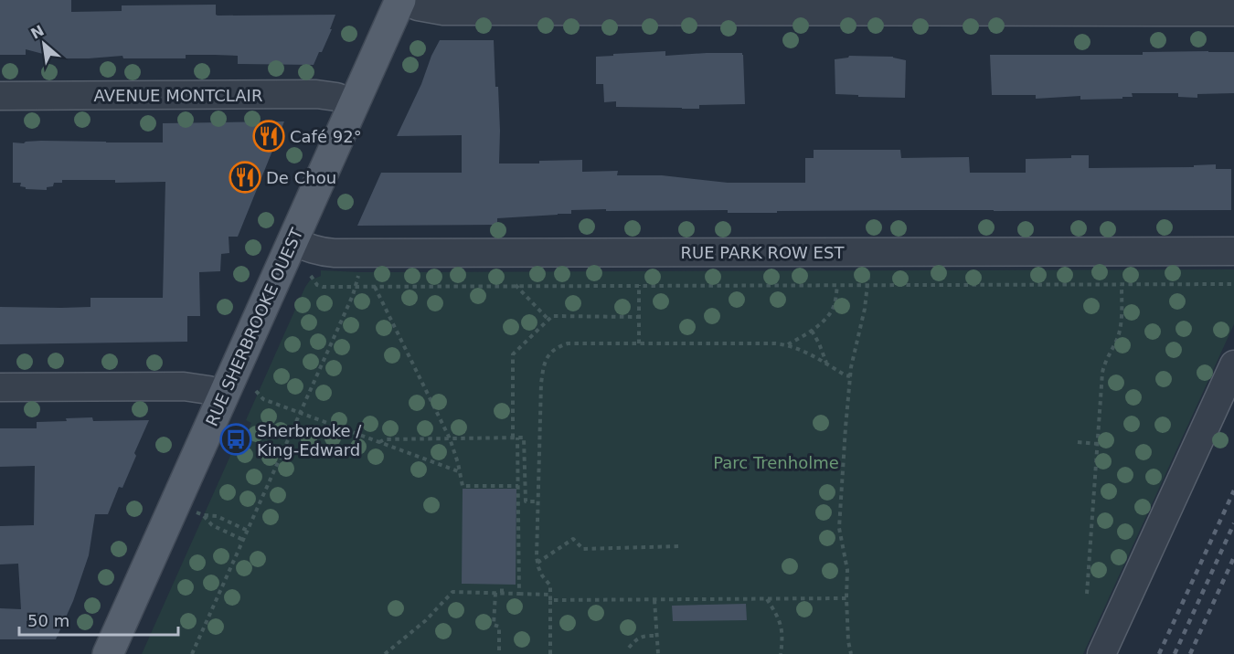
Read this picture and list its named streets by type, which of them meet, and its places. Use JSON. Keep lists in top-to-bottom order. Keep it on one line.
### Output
{"streets":{"main road":["RUE SHERBROOKE OUEST"],"street":["AVENUE MONTCLAIR","RUE PARK ROW EST"]},"crossings":[["AVENUE MONTCLAIR","RUE SHERBROOKE OUEST"],["RUE PARK ROW EST","RUE SHERBROOKE OUEST"]],"parks":["Parc Trenholme"],"places":{"restaurant":["Café 92°","De Chou"],"bus stop":["Sherbrooke / King-Edward"]},"scale_bar":"50 m","north":"top left"}
